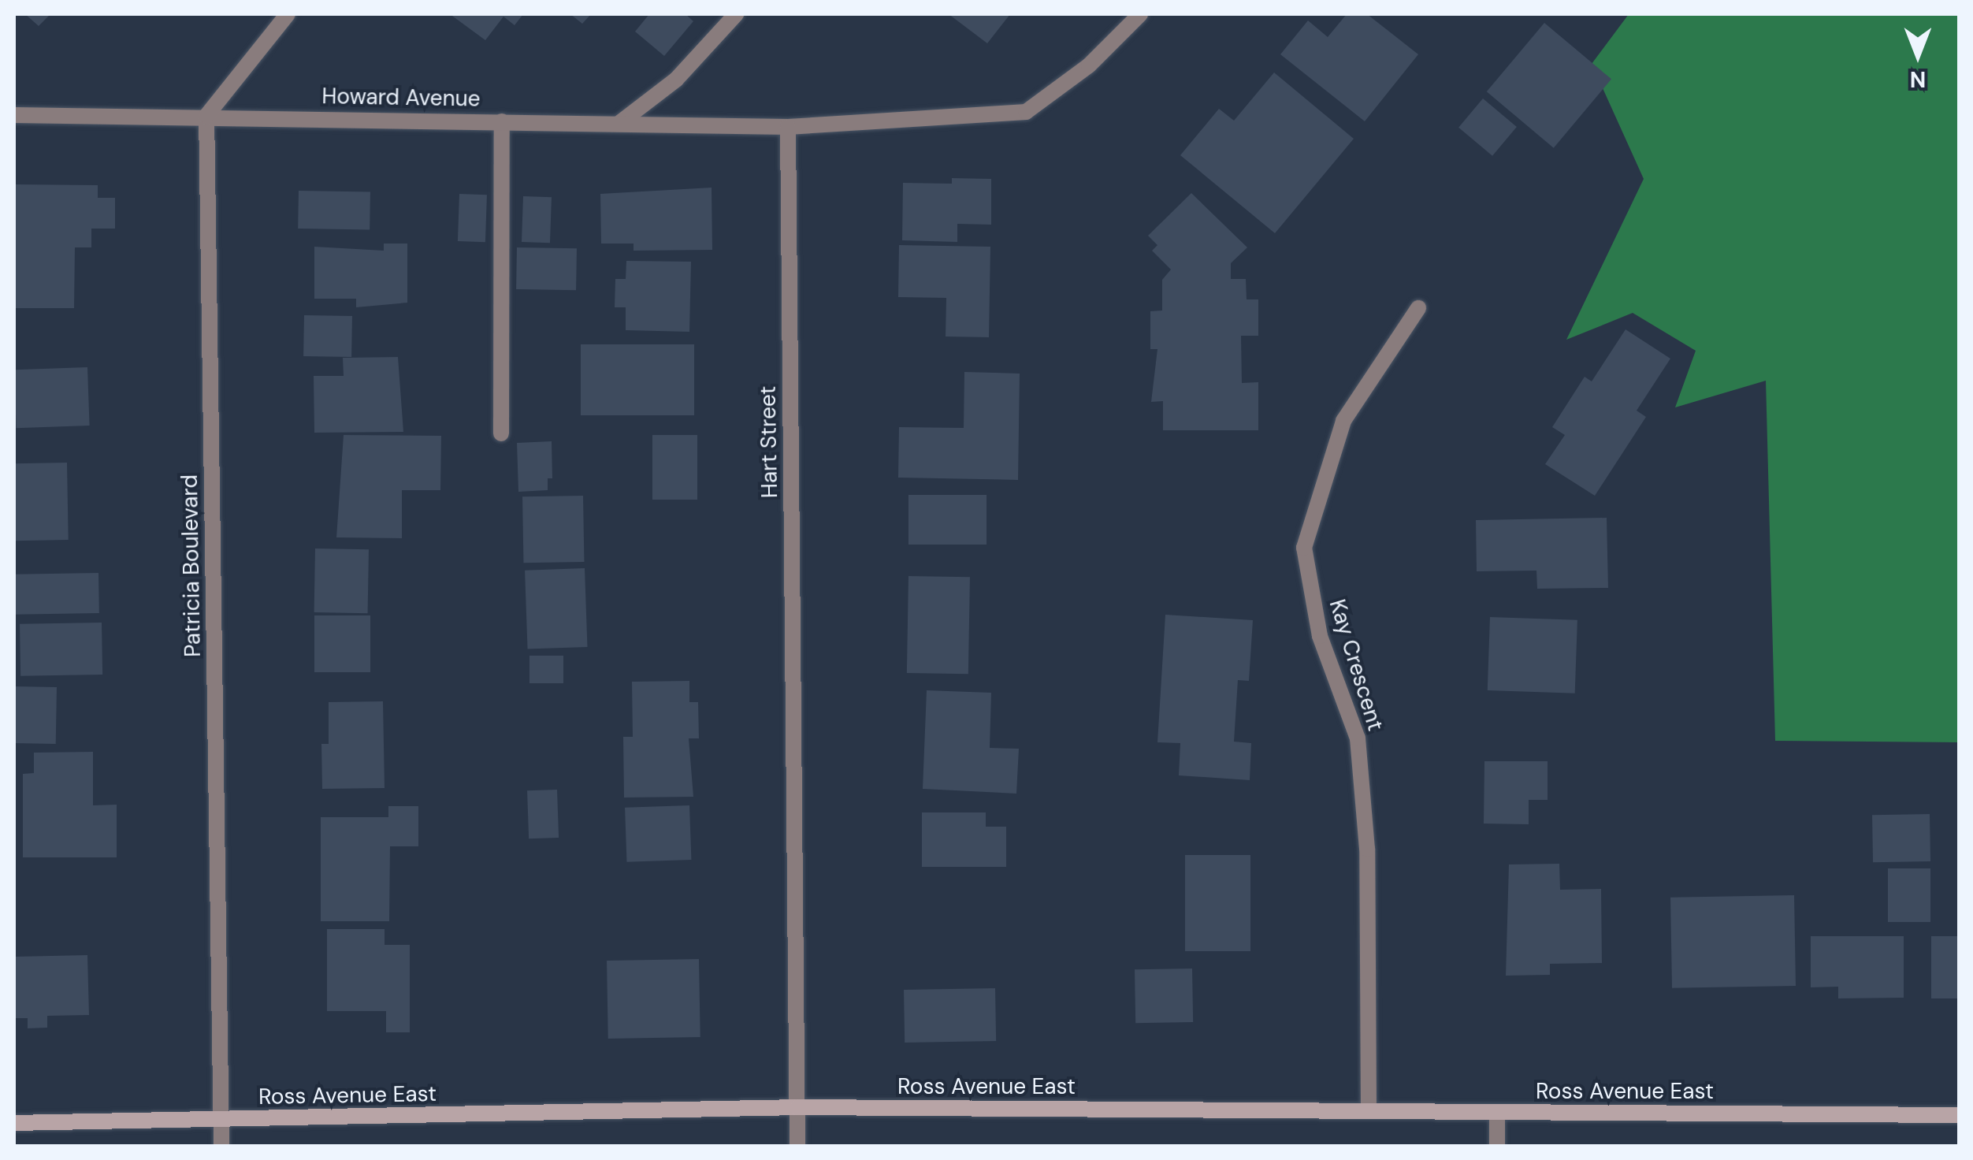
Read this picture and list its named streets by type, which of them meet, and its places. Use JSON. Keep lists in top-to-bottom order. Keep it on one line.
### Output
{"streets":{"main road":["Ross Avenue East"],"street":["Howard Avenue","Hart Street","Patricia Boulevard","Kay Crescent"]},"crossings":[["Howard Avenue","Hart Street"],["Howard Avenue","Patricia Boulevard"],["Hart Street","Ross Avenue East"],["Patricia Boulevard","Ross Avenue East"],["Kay Crescent","Ross Avenue East"]],"north":"bottom"}
